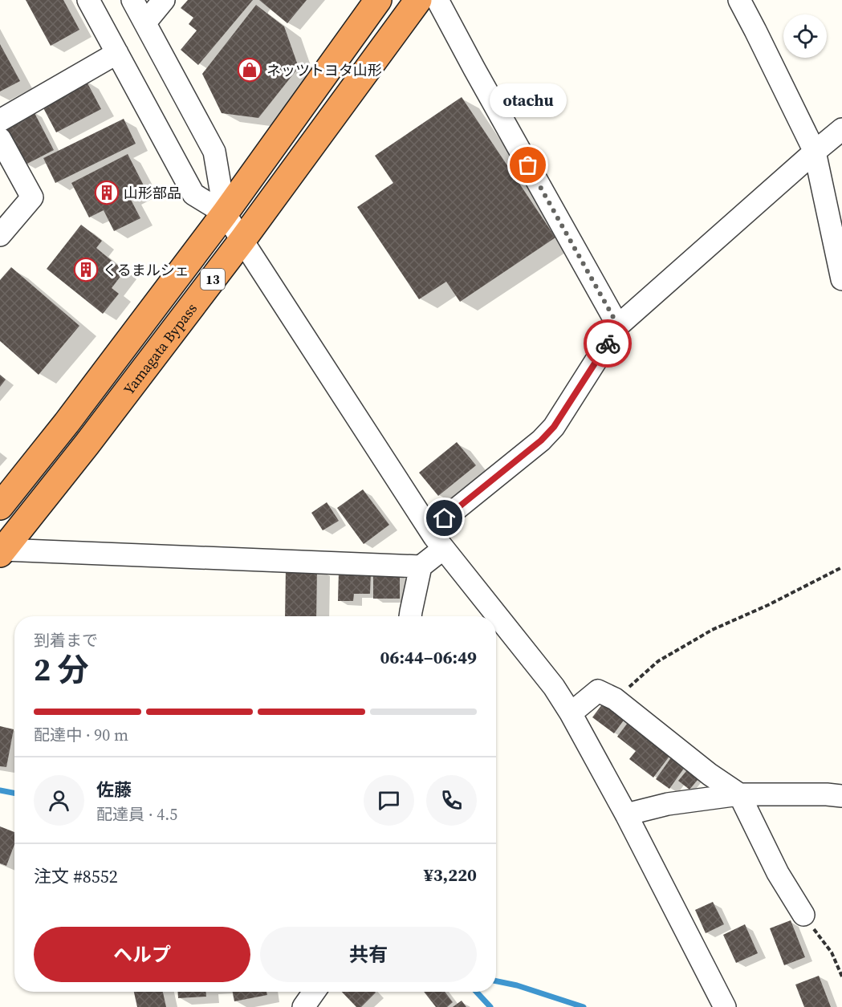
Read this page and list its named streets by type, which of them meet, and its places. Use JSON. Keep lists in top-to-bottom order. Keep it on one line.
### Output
{"streets":{"highway":["13","Yamagata Bypass"]},"places":{"shop":["ネッツトヨタ山形"],"other":["otachu"],"building":["山形部品","くるまルシェ"]},"page":{"bubble":"otachu","heading":["2 分","到着まで","06:44–06:49"],"panel":["佐藤","配達員 · 4.5","注文 #8552","¥3,220"],"bar":"配達中 · 90 m","buttons":["ヘルプ","共有"]}}
